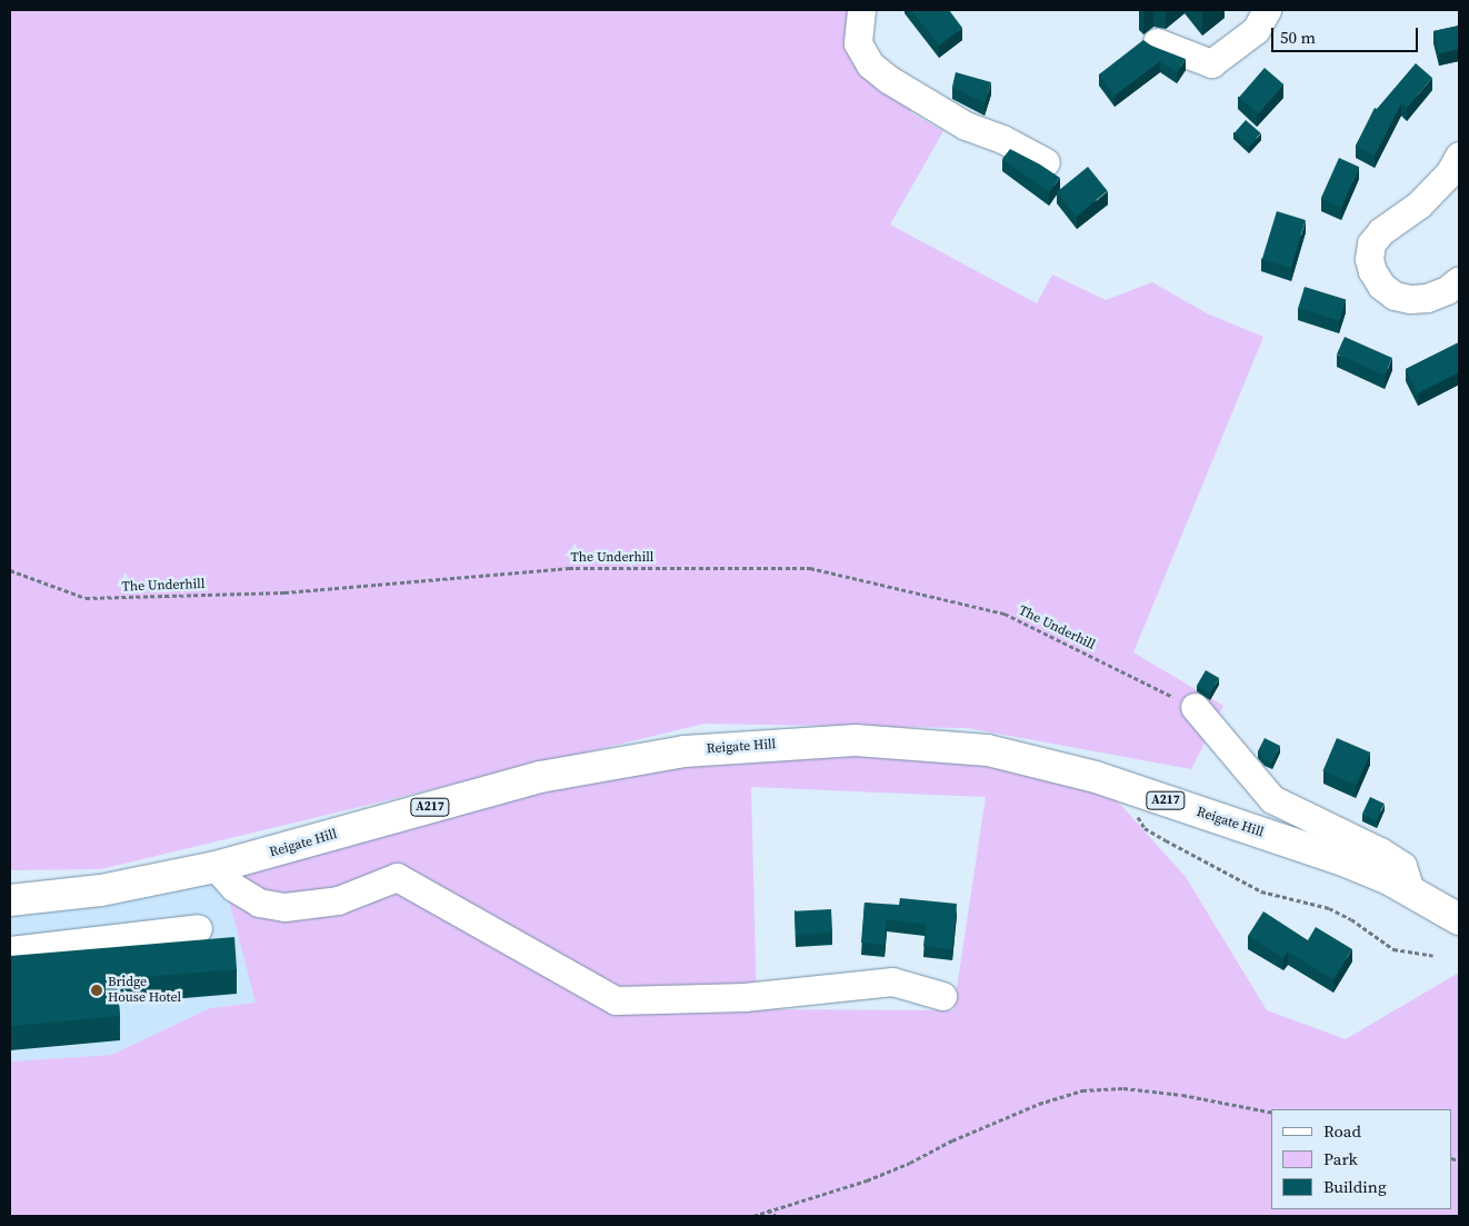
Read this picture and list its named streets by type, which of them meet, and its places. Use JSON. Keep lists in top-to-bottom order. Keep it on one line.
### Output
{"streets":{"main road":["Reigate Hill","A217"],"path":["The Underhill"]},"places":["Bridge House Hotel"],"legend":["Road","Park","Building"],"scale_bar":"50 m"}
